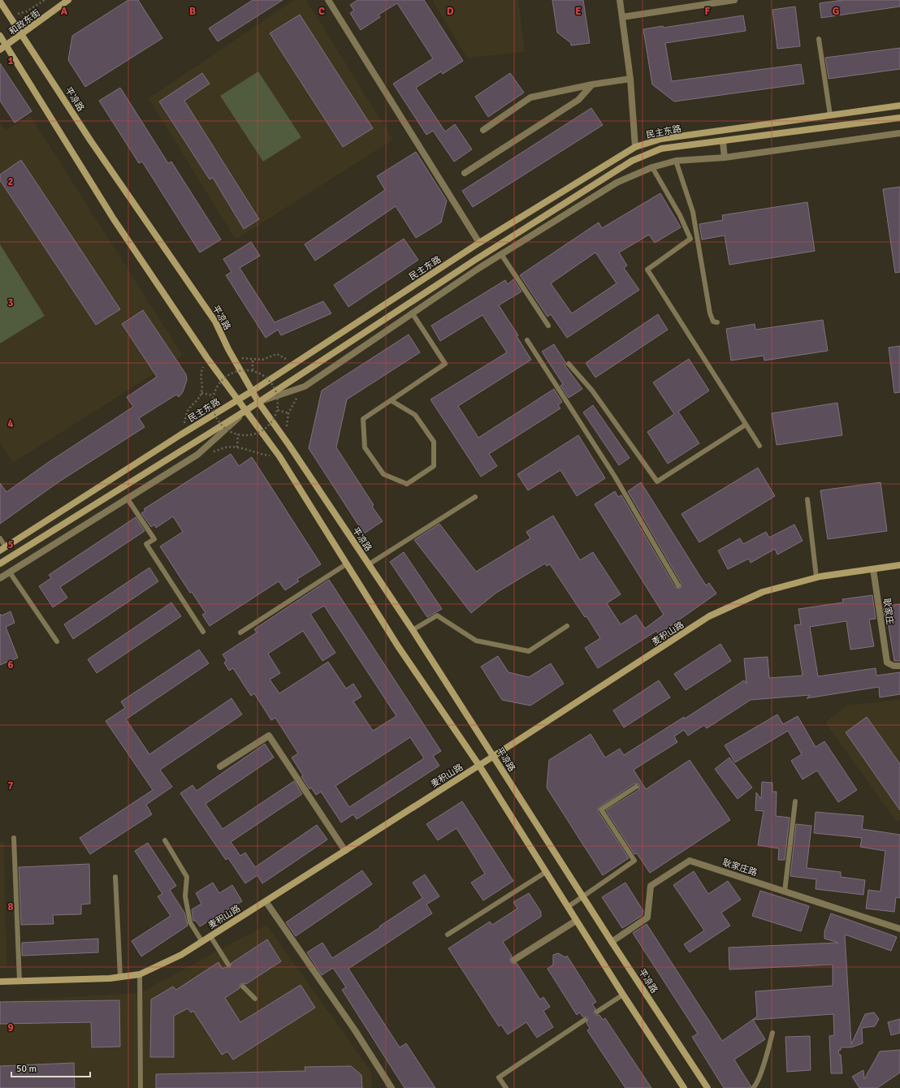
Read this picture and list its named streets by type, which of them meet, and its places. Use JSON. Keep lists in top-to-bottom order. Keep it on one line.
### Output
{"streets":{"street":["和政东街","平凉路","民主东路","耿家庄","麦积山路","耿家庄路"]},"crossings":[["和政东街","平凉路"],["平凉路","民主东路"],["平凉路","麦积山路"],["平凉路","耿家庄路"],["耿家庄","麦积山路"]],"scale_bar":"50 m","grid":{"columns":["A","B","C","D","E","F","G"],"rows":["1","2","3","4","5","6","7","8","9"]}}
